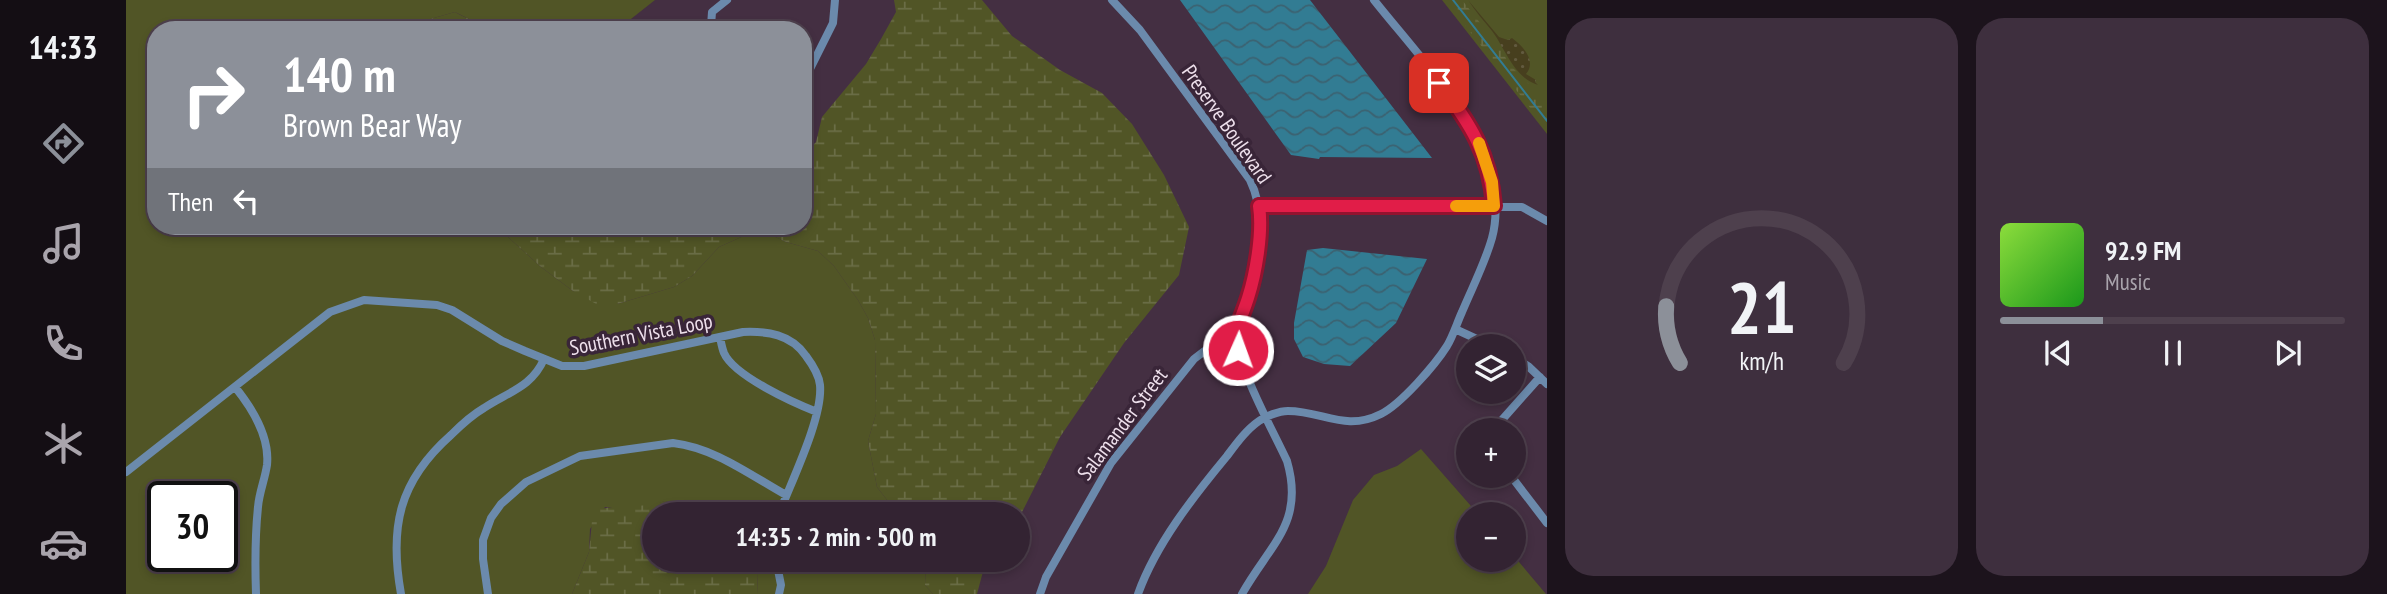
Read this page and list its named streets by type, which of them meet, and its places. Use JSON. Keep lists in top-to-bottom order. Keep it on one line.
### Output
{"streets":{"street":["Preserve Boulevard","Southern Vista Loop","Salamander Street"]},"crossings":[["Preserve Boulevard","Salamander Street"]],"page":{"tabs":"14:33","turn":["140 m","Brown Bear Way"],"then":"Then","song":["92.9 FM","Music"],"map_buttons":["+","−"],"limit":"30","trip":"14:35 · 2 min · 500 m","gauge":["21","km/h"]}}
